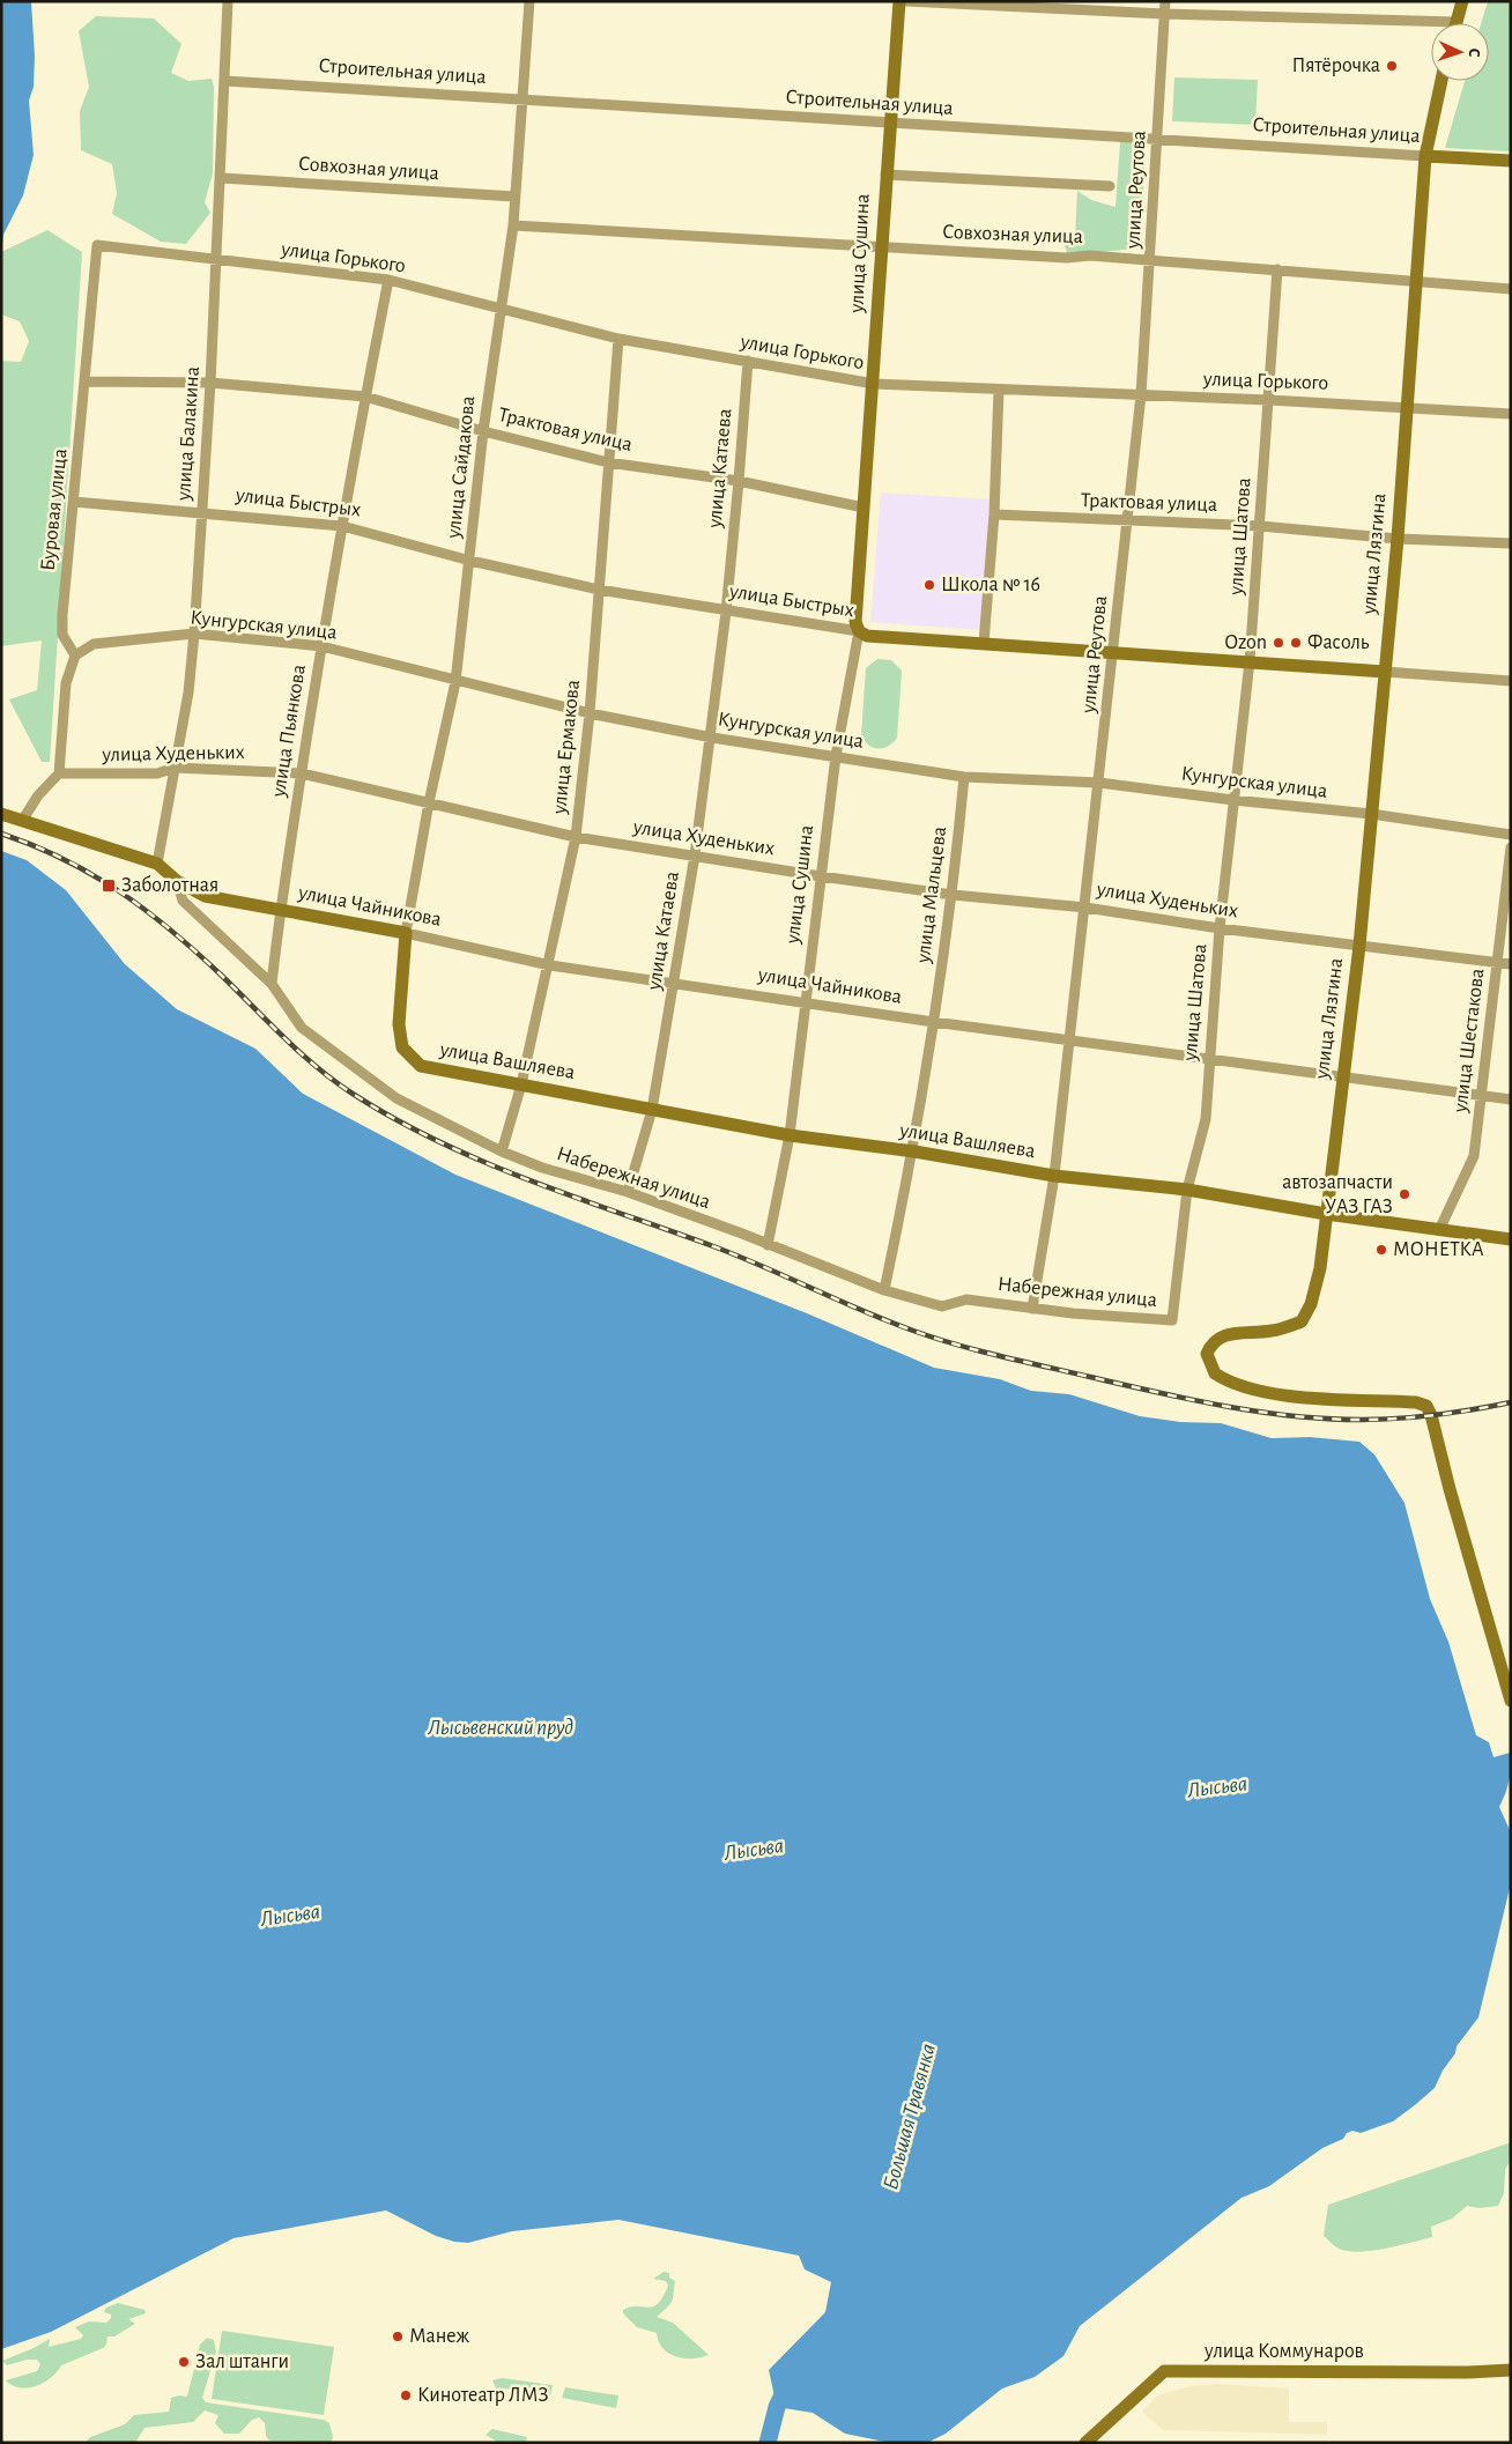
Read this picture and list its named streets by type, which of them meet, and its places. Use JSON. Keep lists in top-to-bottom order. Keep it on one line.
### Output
{"streets":{"street":["Строительная улица","Совхозная улица","улица Реутова","улица Сушина","улица Горького","Трактовая улица","улица Балакина","улица Сайдакова","улица Катаева","улица Быстрых","Буровая улица","улица Шатова","улица Лязгина","Кунгурская улица","улица Пьянкова","улица Ермакова","улица Худеньких","улица Мальцева","улица Чайникова","улица Шестакова","улица Вашляева","Набережная улица","улица Коммунаров"]},"crossings":[["Строительная улица","улица Реутова"],["Строительная улица","улица Сушина"],["Строительная улица","улица Балакина"],["Строительная улица","улица Сайдакова"],["Строительная улица","улица Лязгина"],["Совхозная улица","улица Реутова"],["Совхозная улица","улица Сушина"],["Совхозная улица","улица Балакина"],["Совхозная улица","улица Сайдакова"],["Совхозная улица","улица Шатова"],["Совхозная улица","улица Лязгина"],["улица Реутова","улица Горького"],["улица Реутова","Трактовая улица"],["улица Реутова","улица Быстрых"],["улица Реутова","Кунгурская улица"],["улица Реутова","улица Худеньких"],["улица Реутова","улица Чайникова"],["улица Реутова","улица Вашляева"],["улица Реутова","Набережная улица"],["улица Сушина","улица Горького"],["улица Сушина","Трактовая улица"],["улица Сушина","улица Быстрых"],["улица Сушина","Кунгурская улица"],["улица Сушина","улица Худеньких"],["улица Сушина","улица Чайникова"],["улица Сушина","улица Вашляева"],["улица Сушина","Набережная улица"],["улица Горького","улица Балакина"],["улица Горького","улица Сайдакова"],["улица Горького","улица Катаева"],["улица Горького","Буровая улица"],["улица Горького","улица Шатова"],["улица Горького","улица Лязгина"],["улица Горького","улица Пьянкова"],["улица Горького","улица Ермакова"],["Трактовая улица","улица Балакина"],["Трактовая улица","улица Сайдакова"],["Трактовая улица","улица Катаева"],["Трактовая улица","Буровая улица"],["Трактовая улица","улица Шатова"],["Трактовая улица","улица Лязгина"],["Трактовая улица","улица Пьянкова"],["Трактовая улица","улица Ермакова"],["улица Балакина","улица Быстрых"],["улица Балакина","Кунгурская улица"],["улица Балакина","улица Худеньких"],["улица Балакина","улица Чайникова"],["улица Сайдакова","улица Быстрых"],["улица Сайдакова","Кунгурская улица"],["улица Сайдакова","улица Худеньких"],["улица Сайдакова","улица Чайникова"],["улица Сайдакова","улица Вашляева"],["улица Катаева","улица Быстрых"],["улица Катаева","Кунгурская улица"],["улица Катаева","улица Худеньких"],["улица Катаева","улица Чайникова"],["улица Катаева","улица Вашляева"],["улица Катаева","Набережная улица"],["улица Быстрых","Буровая улица"],["улица Быстрых","улица Шатова"],["улица Быстрых","улица Лязгина"],["улица Быстрых","улица Пьянкова"],["улица Быстрых","улица Ермакова"],["Буровая улица","Кунгурская улица"],["улица Шатова","Кунгурская улица"],["улица Шатова","улица Худеньких"],["улица Шатова","улица Чайникова"],["улица Шатова","улица Вашляева"],["улица Шатова","Набережная улица"],["улица Лязгина","Кунгурская улица"],["улица Лязгина","улица Худеньких"],["улица Лязгина","улица Чайникова"],["улица Лязгина","улица Вашляева"],["Кунгурская улица","улица Пьянкова"],["Кунгурская улица","улица Ермакова"],["Кунгурская улица","улица Мальцева"],["улица Пьянкова","улица Худеньких"],["улица Пьянкова","улица Чайникова"],["улица Пьянкова","Набережная улица"],["улица Ермакова","улица Худеньких"],["улица Ермакова","улица Чайникова"],["улица Ермакова","улица Вашляева"],["улица Ермакова","Набережная улица"],["улица Худеньких","улица Мальцева"],["улица Худеньких","улица Шестакова"],["улица Мальцева","улица Чайникова"],["улица Мальцева","улица Вашляева"],["улица Мальцева","Набережная улица"],["улица Чайникова","улица Шестакова"],["улица Чайникова","улица Вашляева"],["улица Чайникова","Набережная улица"],["улица Шестакова","улица Вашляева"]],"water":["Лысьвенский пруд","Лысьва","Большая Травянка"],"places":{"other":["Пятёрочка","Школа № 16","Ozon","Фасоль","автозапчасти УАЗ ГАЗ","МОНЕТКА","Манеж","Зал штанги","Кинотеатр ЛМЗ"],"transit":["Заболотная"]},"north":"right"}
